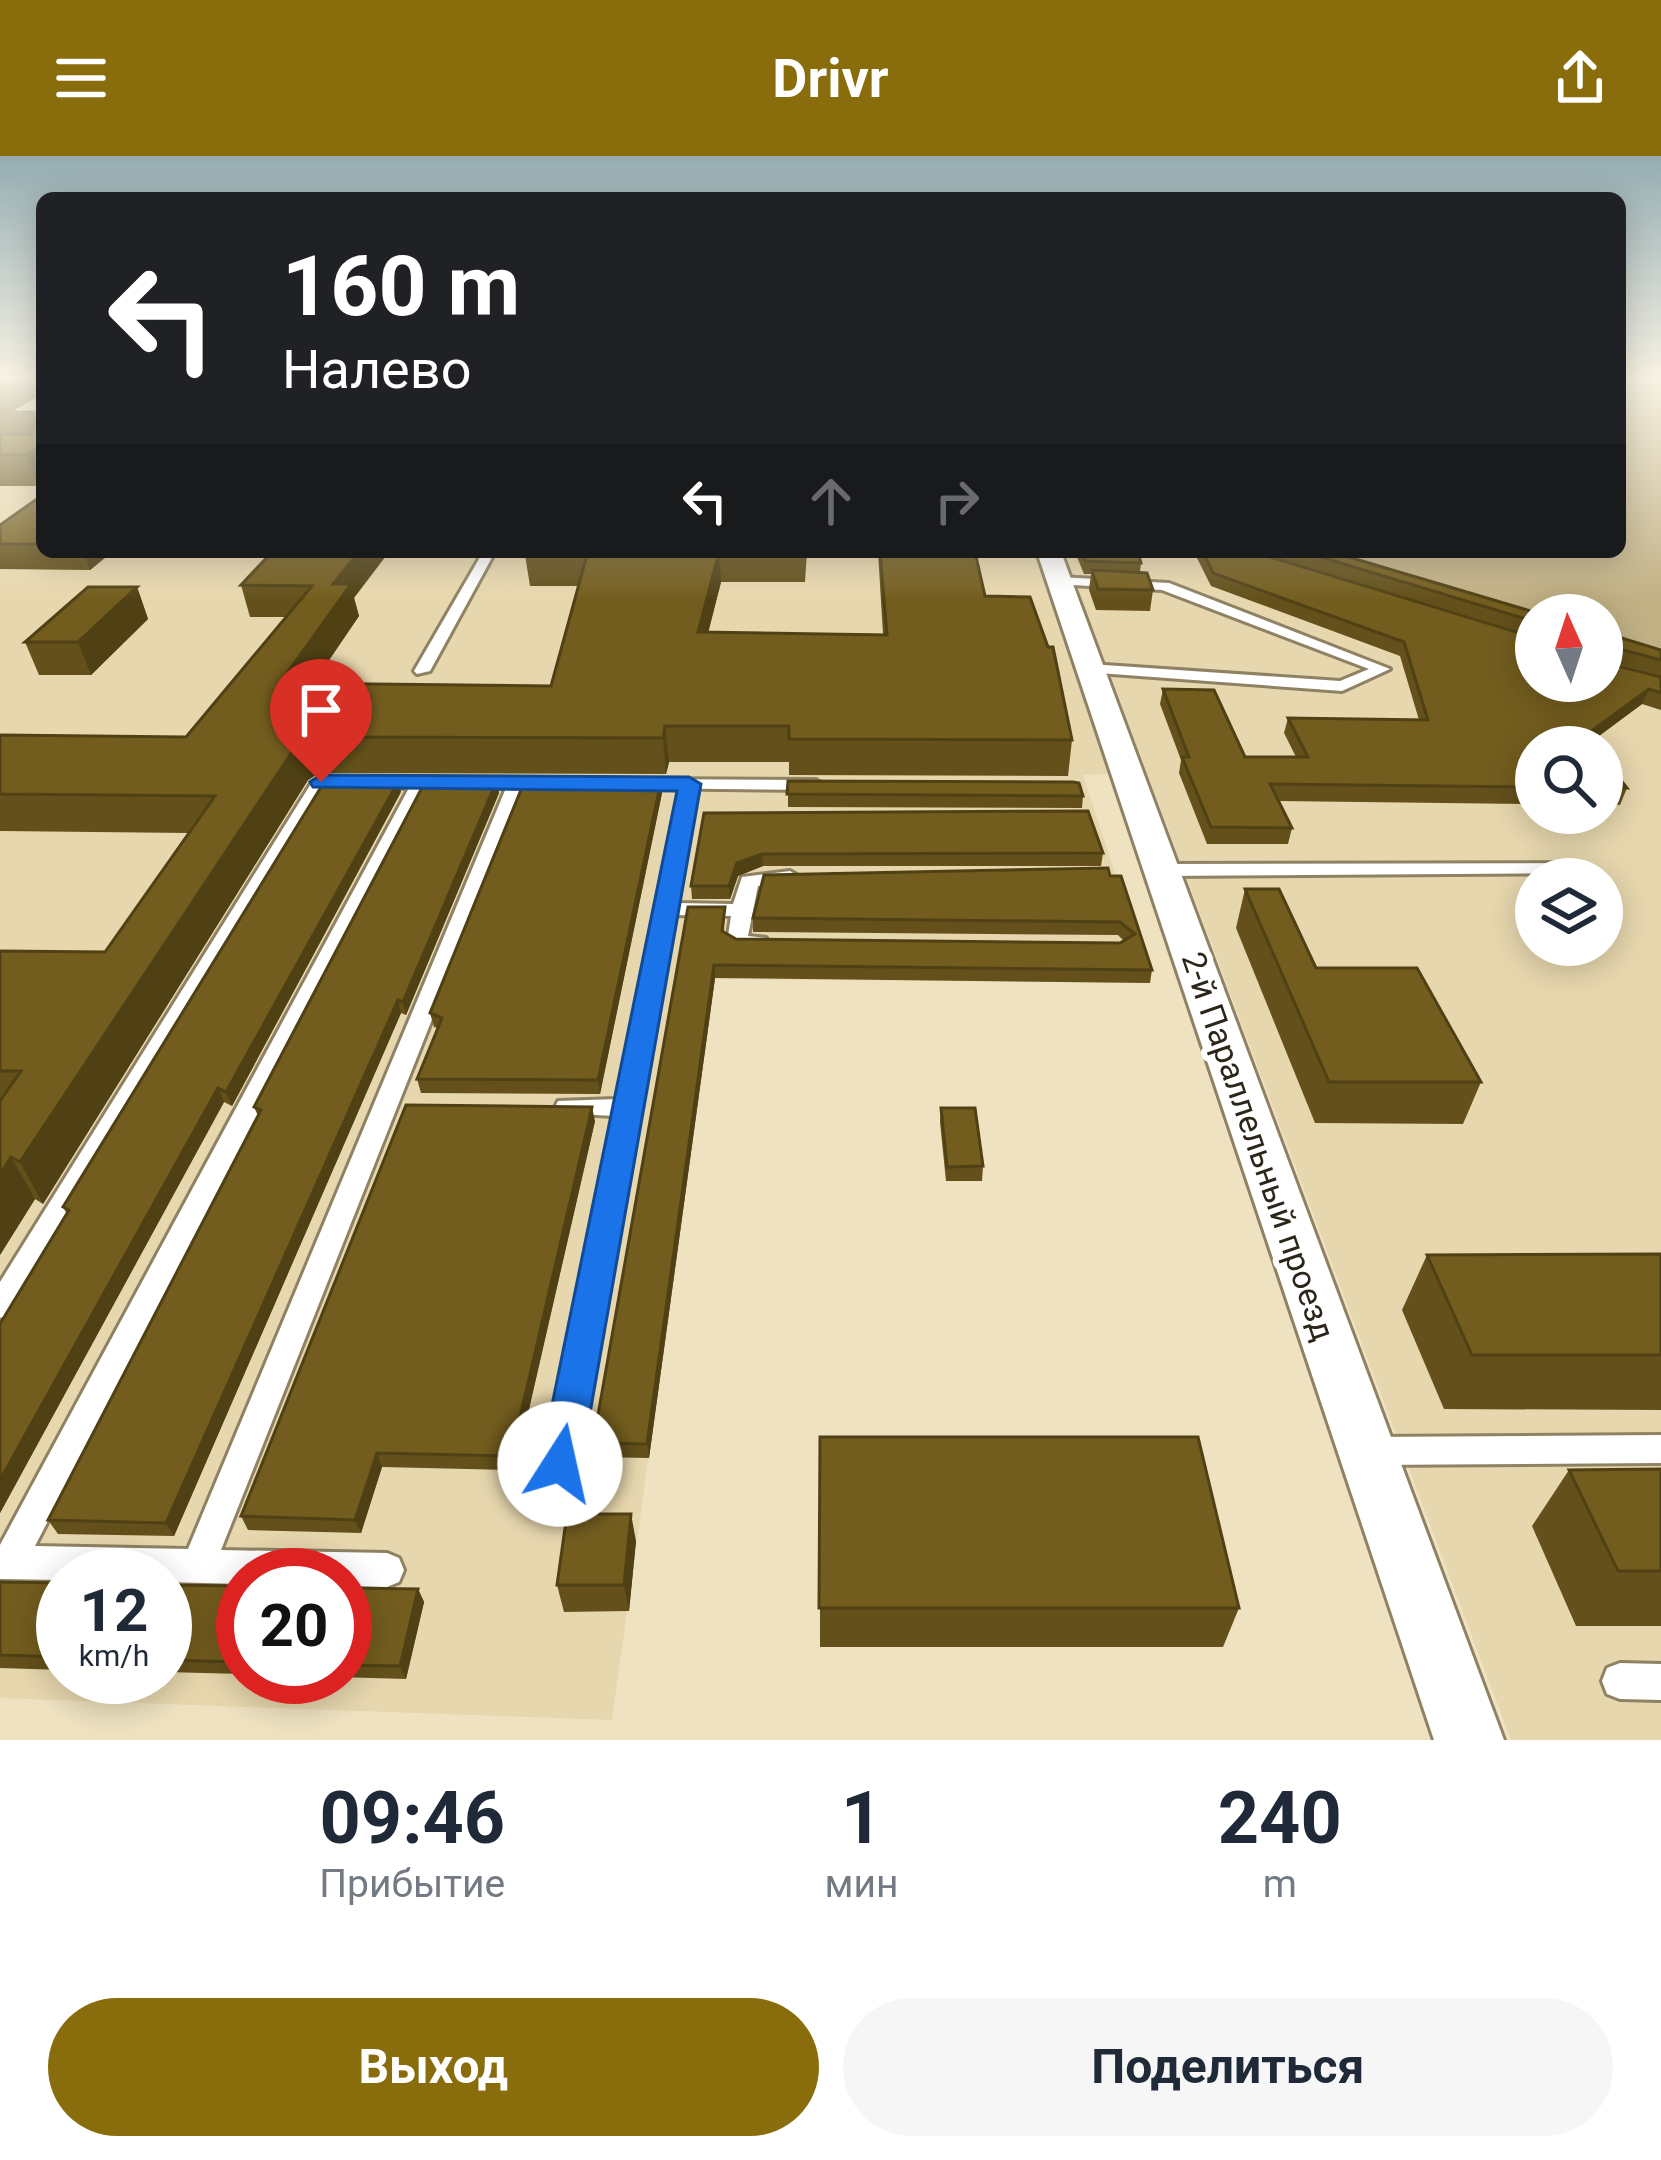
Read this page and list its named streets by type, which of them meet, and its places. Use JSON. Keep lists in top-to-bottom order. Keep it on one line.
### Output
{"streets":{"street":["2-й Параллельный проезд"]},"north":"top","page":{"header":"Drivr","turn":["160 m","Налево"],"speed":"12 km/h","limit":"20","eta":["09:46","Прибытие","1","мин","240","m"],"buttons":["Выход","Поделиться"]}}
